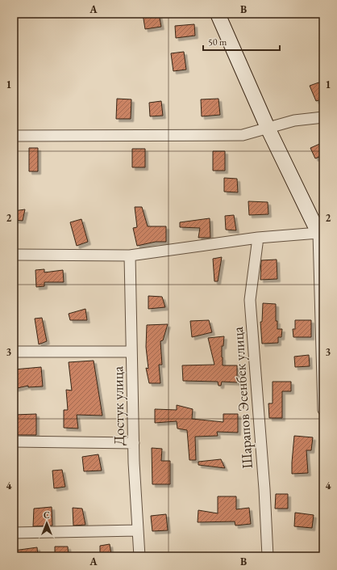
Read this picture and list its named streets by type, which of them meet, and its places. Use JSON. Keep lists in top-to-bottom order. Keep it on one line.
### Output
{"streets":{"street":["Шарапов Эсенбек улица","Достук улица"]},"scale_bar":"50 m","north":"top","grid":{"columns":["A","B"],"rows":["1","2","3","4"]}}
